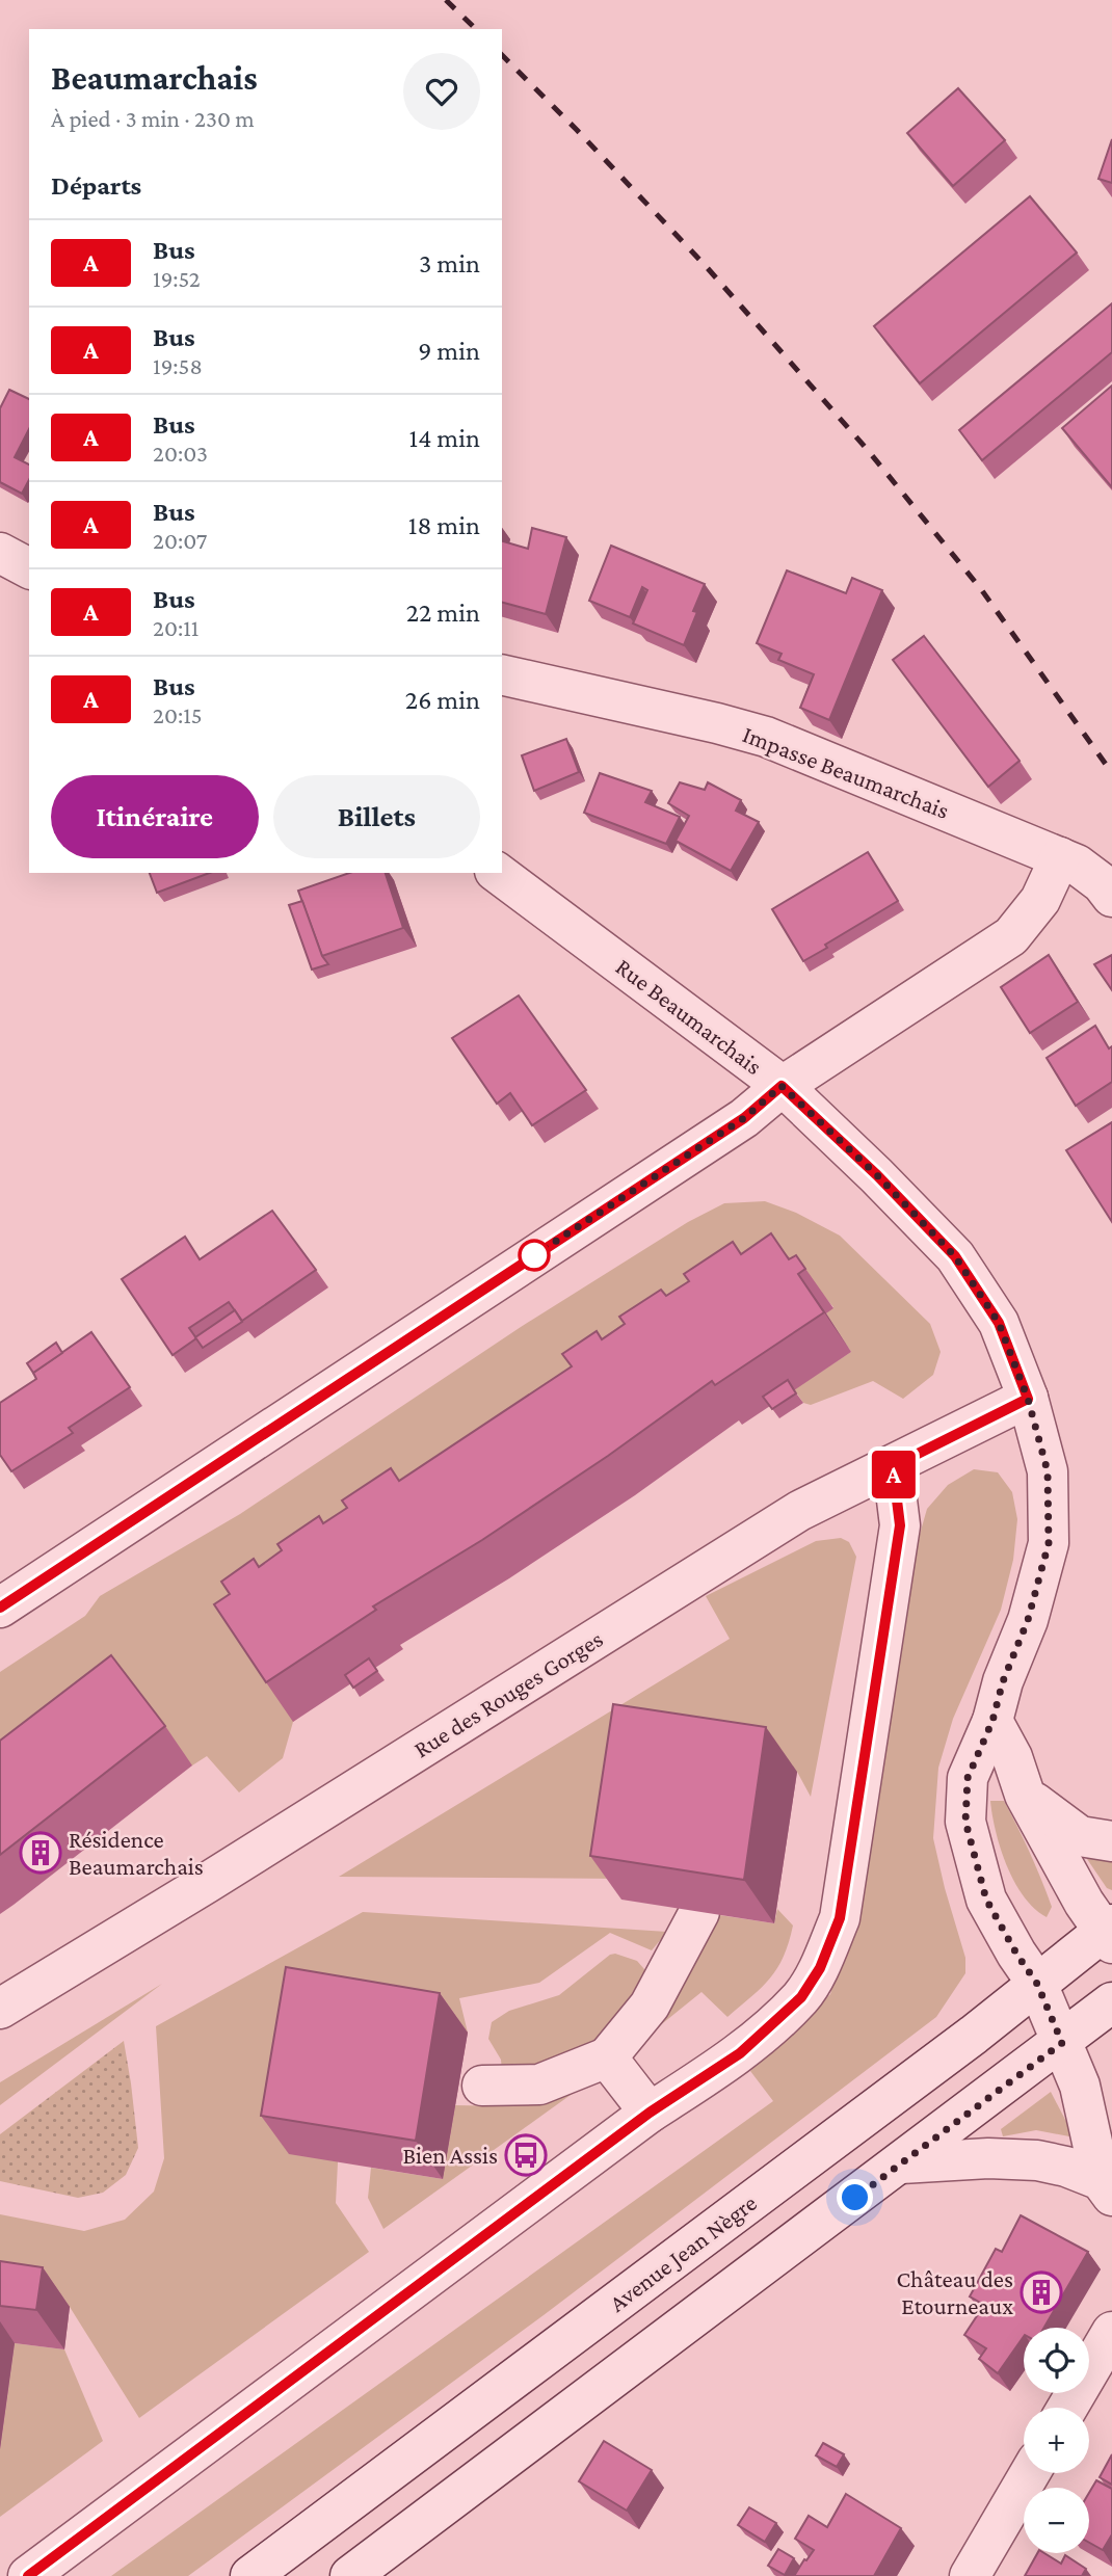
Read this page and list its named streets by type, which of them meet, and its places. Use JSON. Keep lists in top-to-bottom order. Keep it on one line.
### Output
{"streets":{"street":["Impasse Beaumarchais","Rue Beaumarchais","Rue des Rouges Gorges","Avenue Jean Nègre"]},"crossings":[["Rue Beaumarchais","Rue des Rouges Gorges"],["Rue Beaumarchais","Avenue Jean Nègre"]],"places":{"building":["Résidence Beaumarchais","Château des Etourneaux"],"bus stop":["Bien Assis"]},"lines":["bus line A"],"page":{"on_map":"A","heading":[["Beaumarchais","À pied · 3 min · 230 m"],"Départs"],"list":[{"mark":"A","name":"Bus","note":"19:52","value":"3 min"},{"mark":"A","name":"Bus","note":"19:58","value":"9 min"},{"mark":"A","name":"Bus","note":"20:03","value":"14 min"},{"mark":"A","name":"Bus","note":"20:07","value":"18 min"},{"mark":"A","name":"Bus","note":"20:11","value":"22 min"},{"mark":"A","name":"Bus","note":"20:15","value":"26 min"}],"buttons":["Itinéraire","Billets"],"map_buttons":["+","−"]}}
